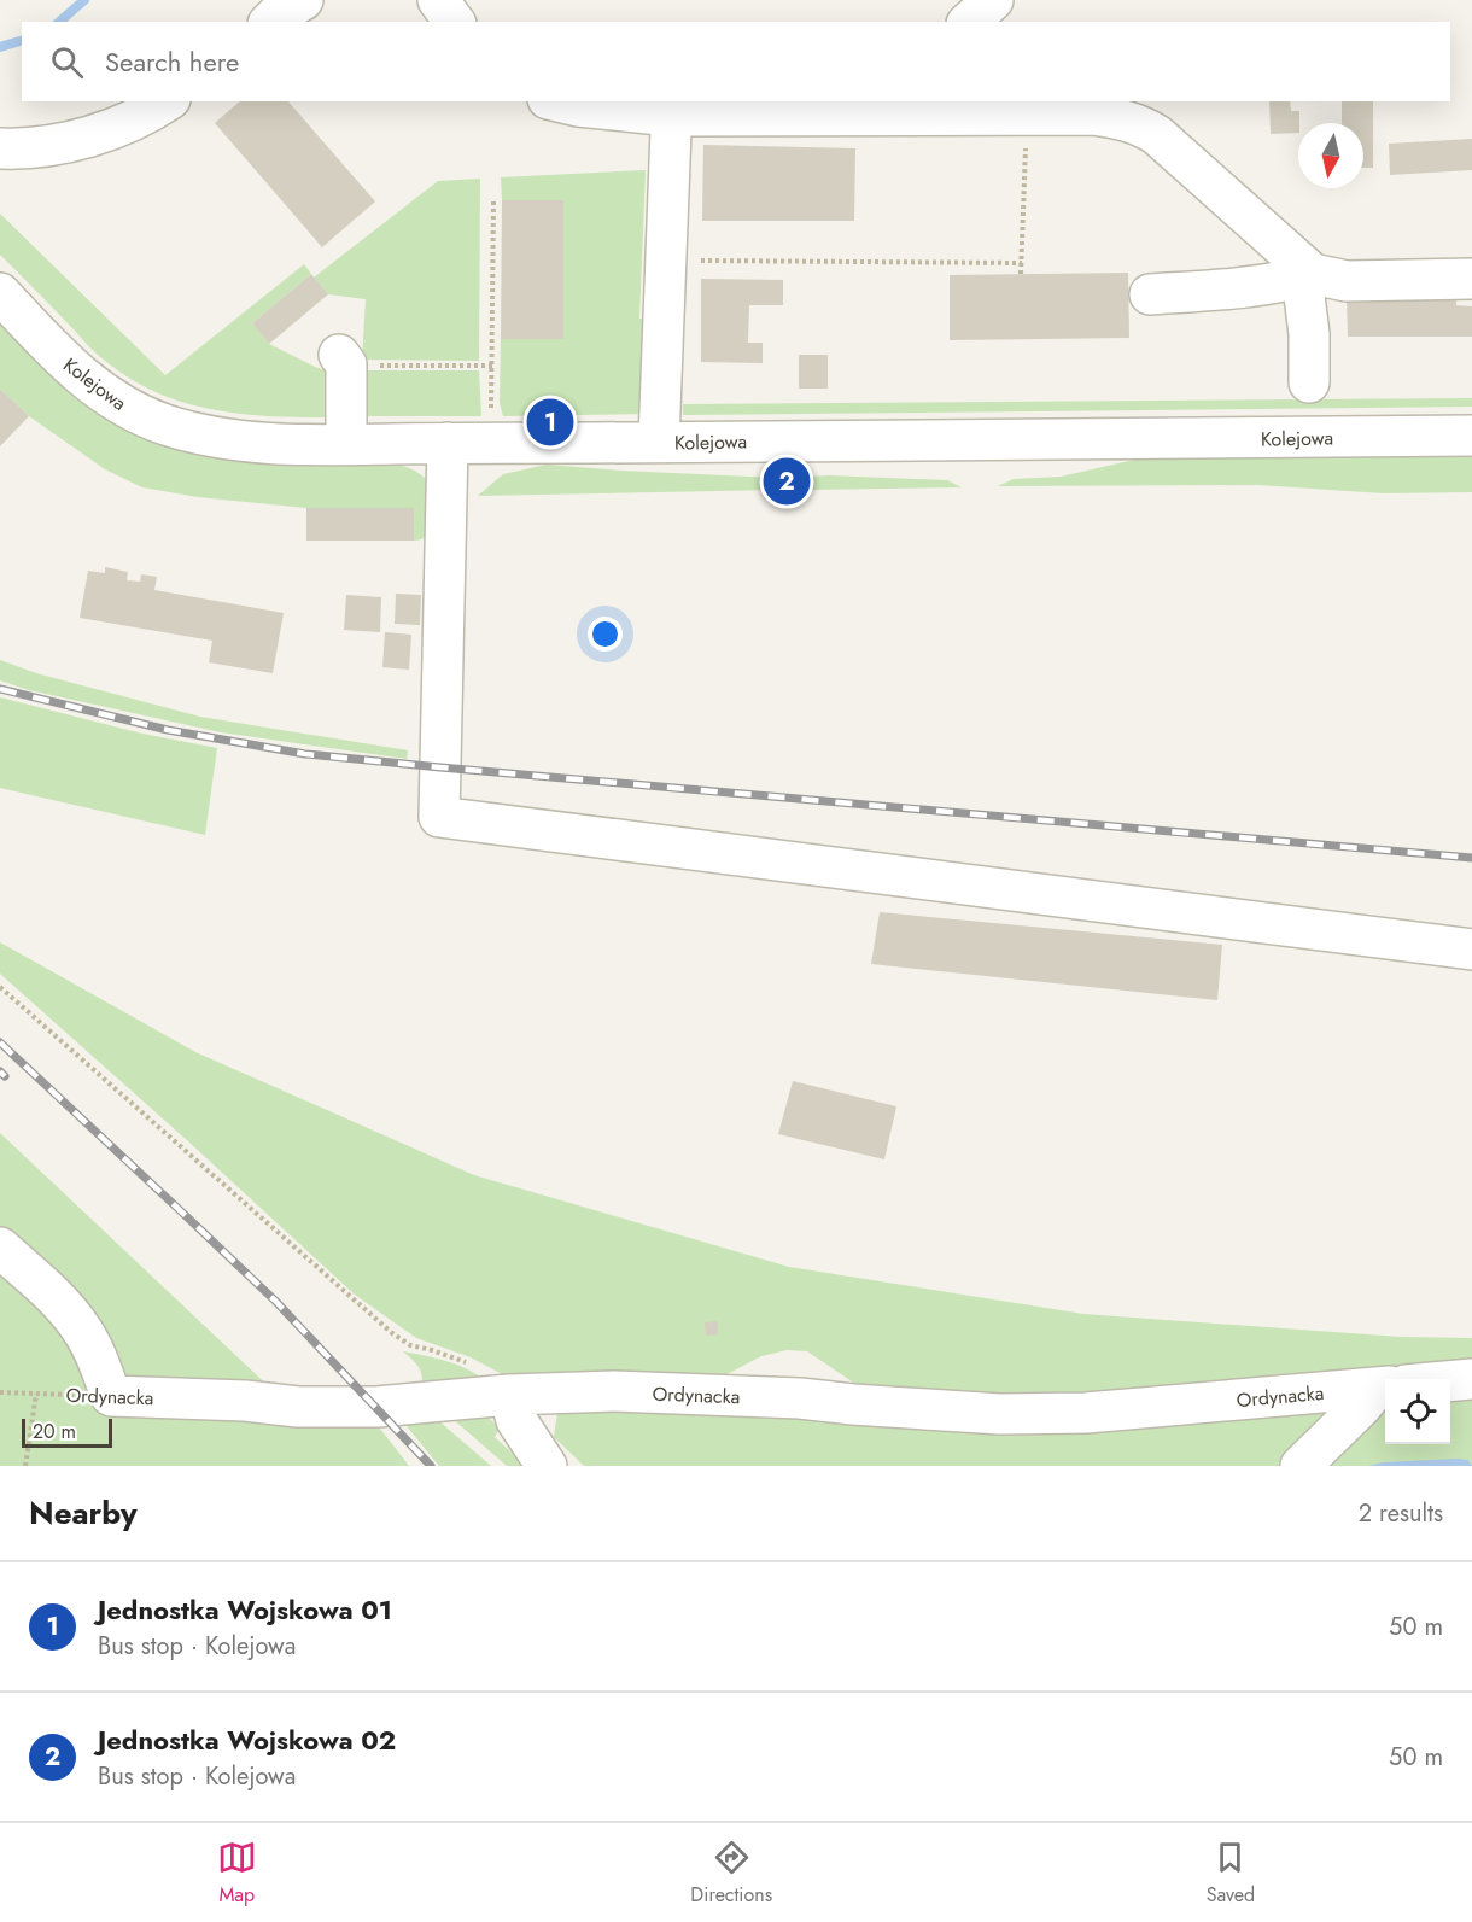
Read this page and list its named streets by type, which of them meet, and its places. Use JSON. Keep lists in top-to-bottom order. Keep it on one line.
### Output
{"streets":{"street":["Kolejowa","Ordynacka"]},"scale_bar":"20 m","north":"bottom","page":{"search":"Search here","pins":["1","2"],"scale":"20 m","heading":["Nearby","2 results"],"list":[{"mark":"1","name":"Jednostka Wojskowa 01","note":"Bus stop · Kolejowa","value":"50 m"},{"mark":"2","name":"Jednostka Wojskowa 02","note":"Bus stop · Kolejowa","value":"50 m"}],"nav":["Map","Directions","Saved"]}}
